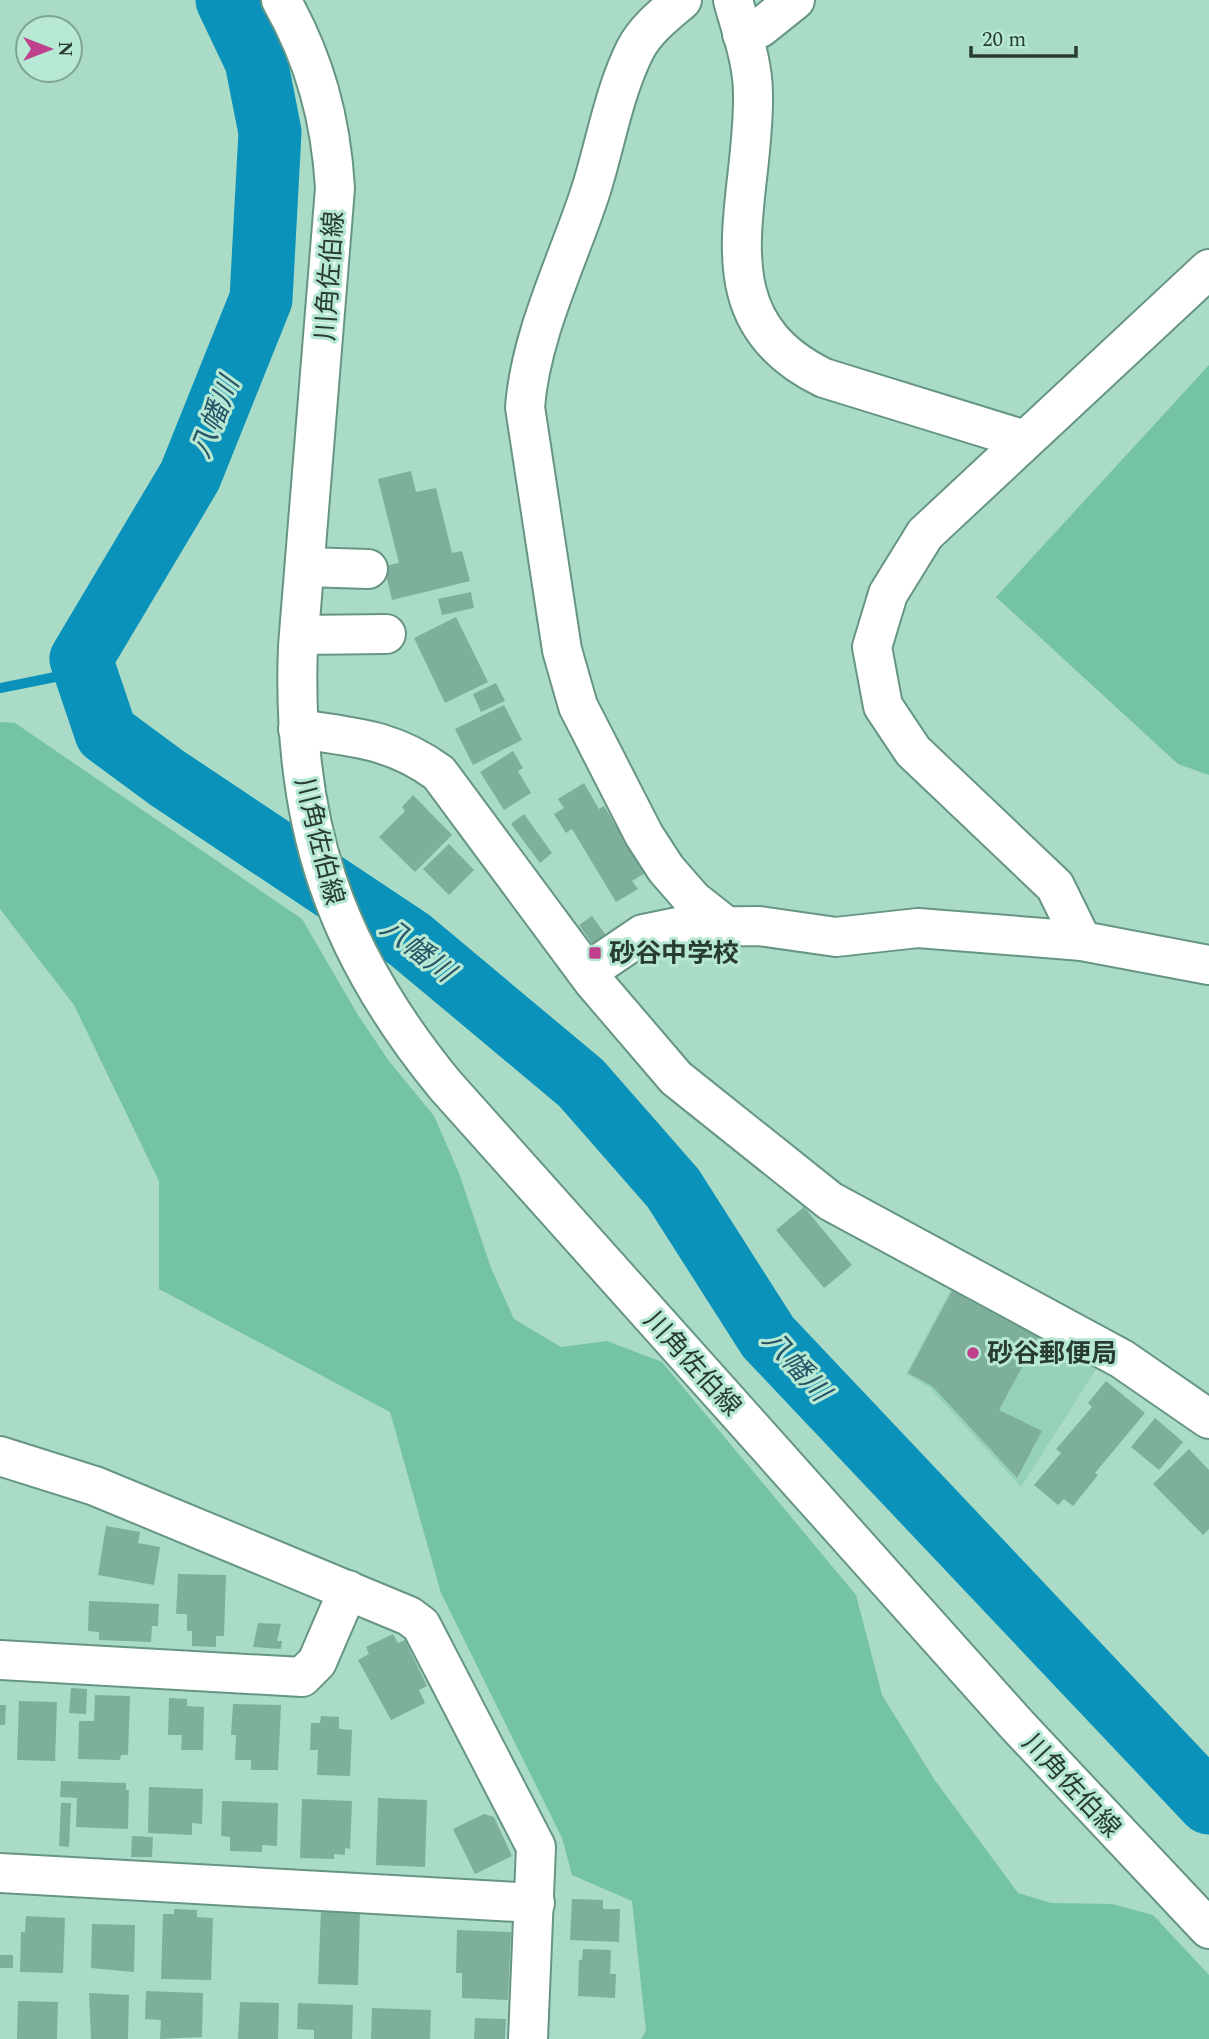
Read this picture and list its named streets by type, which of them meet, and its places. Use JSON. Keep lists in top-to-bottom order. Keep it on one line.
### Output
{"streets":{"street":["川角佐伯線"]},"water":["八幡川"],"places":{"transit":["砂谷中学校"],"other":["砂谷郵便局"]},"scale_bar":"20 m","north":"right"}
